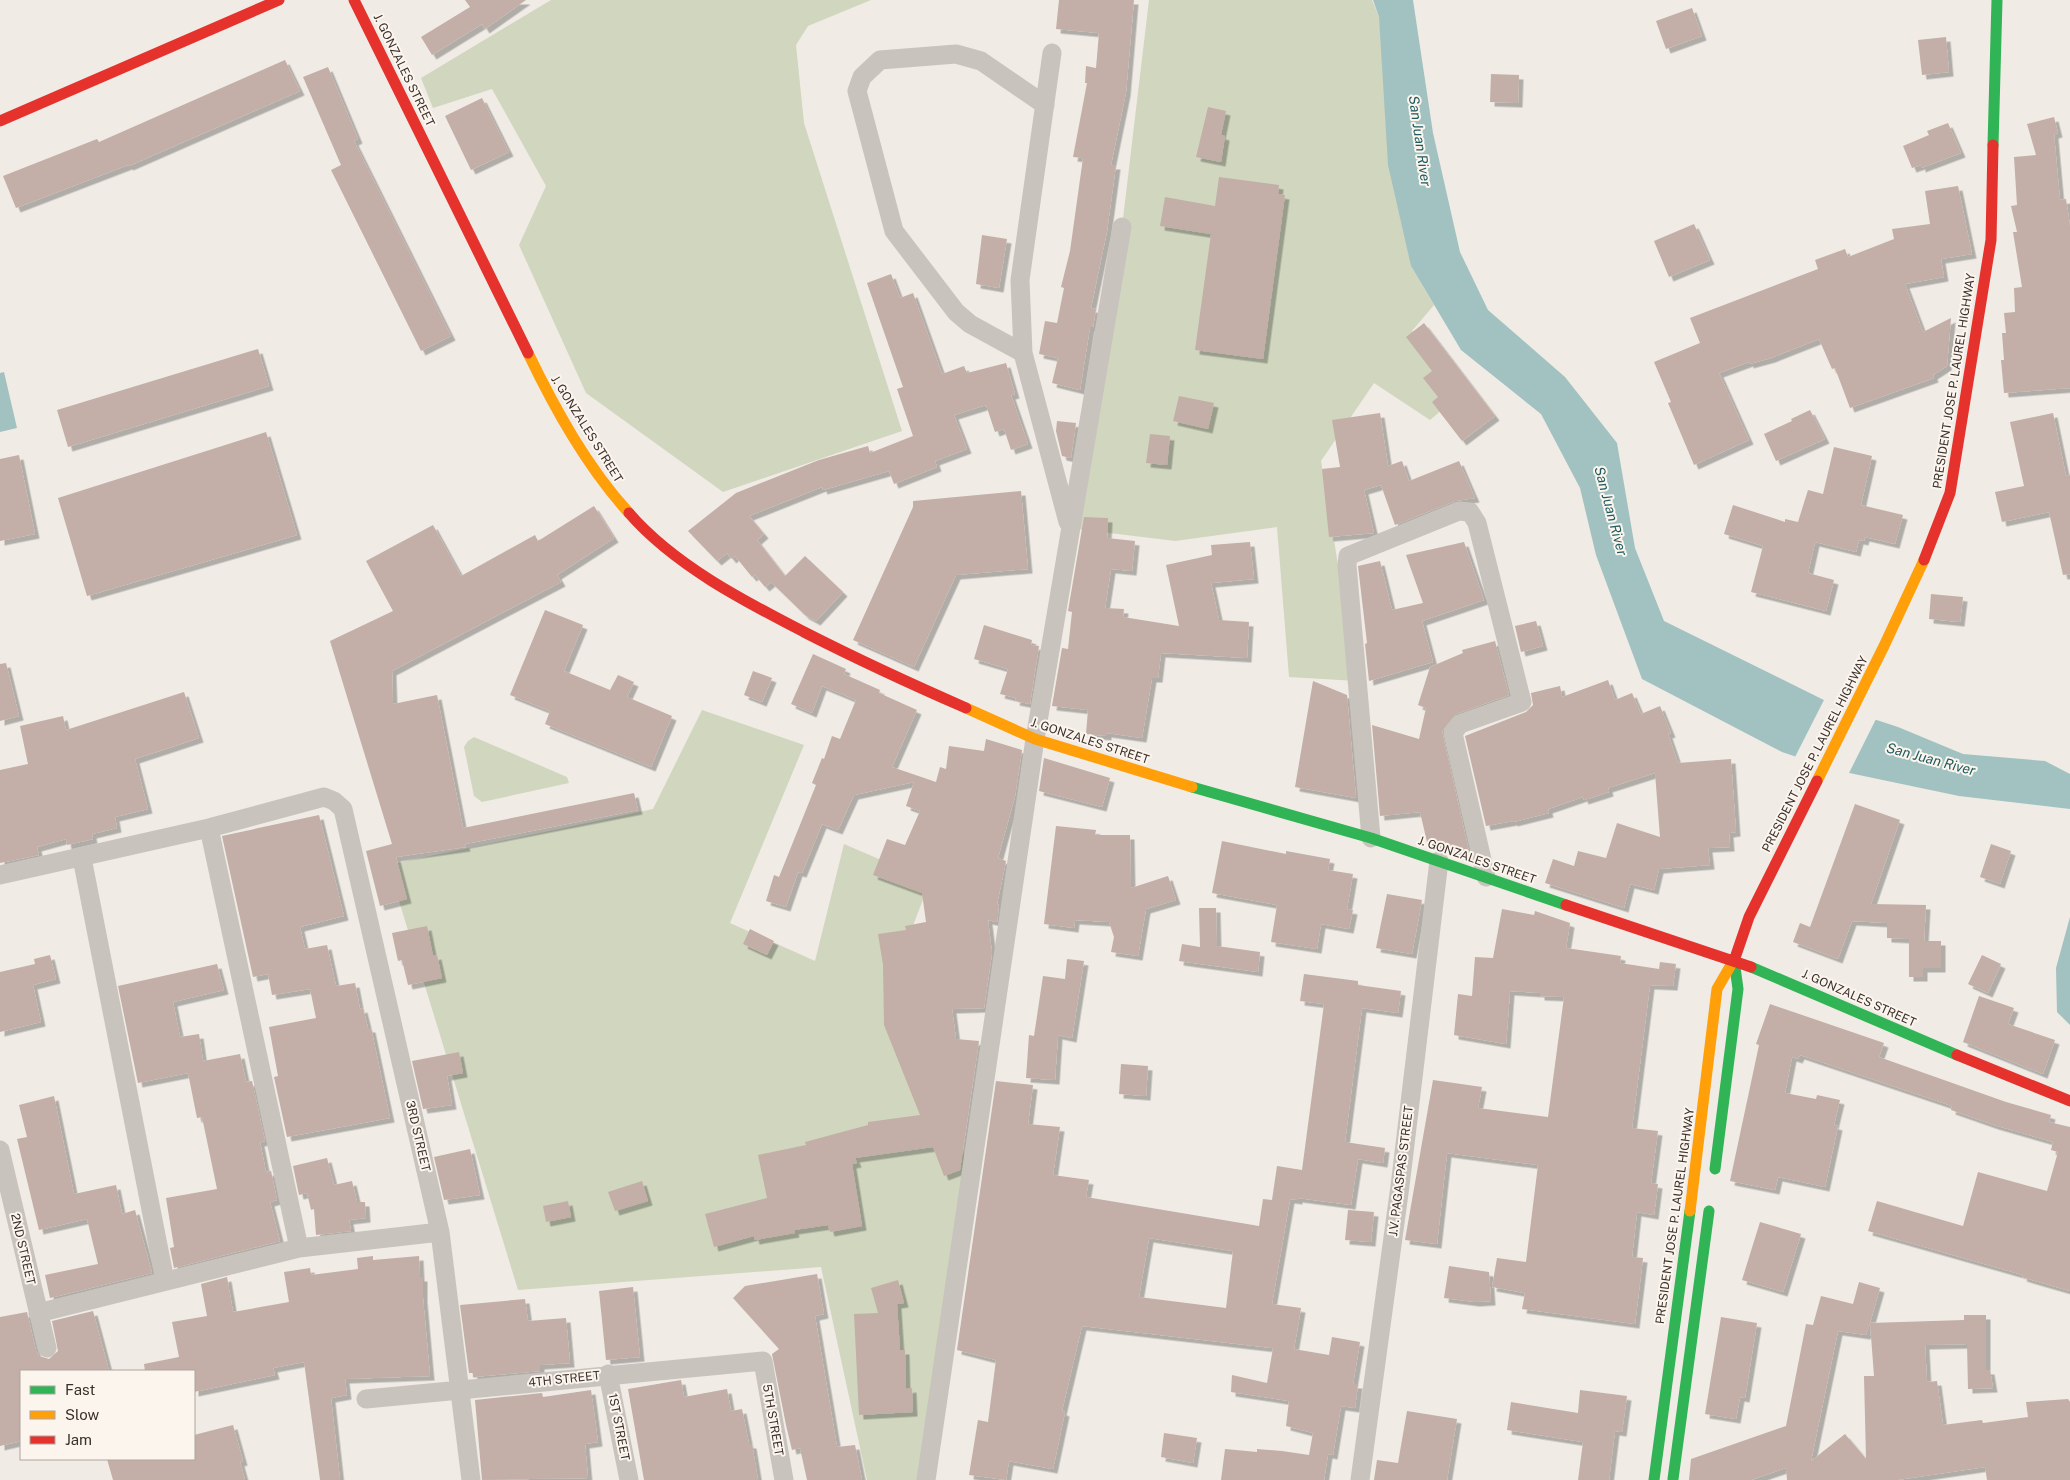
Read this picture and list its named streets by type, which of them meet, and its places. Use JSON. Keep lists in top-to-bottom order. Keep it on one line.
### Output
{"streets":{"main road":["J. GONZALES STREET","PRESIDENT JOSE P. LAUREL HIGHWAY"],"street":["3RD STREET","J.V. PAGASPAS STREET","2ND STREET","4TH STREET","5TH STREET","1ST STREET"]},"crossings":[["J. GONZALES STREET","PRESIDENT JOSE P. LAUREL HIGHWAY"],["J. GONZALES STREET","J.V. PAGASPAS STREET"],["3RD STREET","4TH STREET"],["4TH STREET","5TH STREET"],["4TH STREET","1ST STREET"]],"water":["San Juan River"],"legend":["Fast","Slow","Jam"]}
